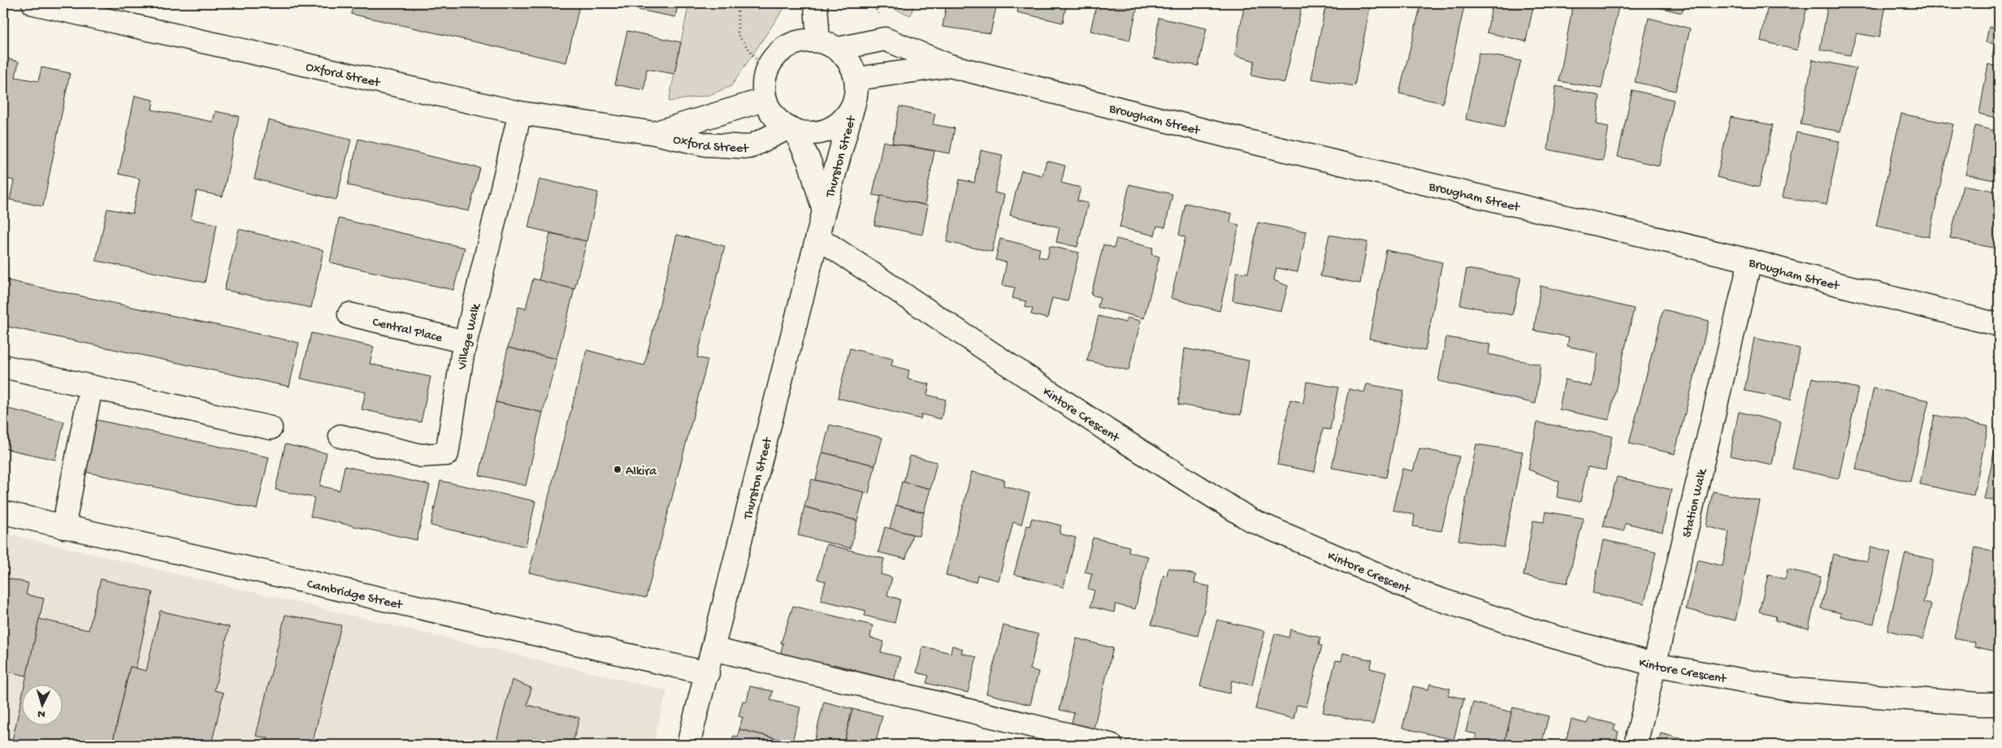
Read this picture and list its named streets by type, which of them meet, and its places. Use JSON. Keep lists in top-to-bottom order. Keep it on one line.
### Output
{"streets":{"street":["Oxford Street","Brougham Street","Thurston Street","Central Place","Village Walk","Kintore Crescent","Station Walk","Cambridge Street"]},"crossings":[["Oxford Street","Brougham Street"],["Oxford Street","Thurston Street"],["Oxford Street","Village Walk"],["Brougham Street","Thurston Street"],["Brougham Street","Station Walk"],["Thurston Street","Kintore Crescent"],["Thurston Street","Cambridge Street"],["Central Place","Village Walk"],["Kintore Crescent","Station Walk"]],"places":["Alkira"],"north":"bottom"}
